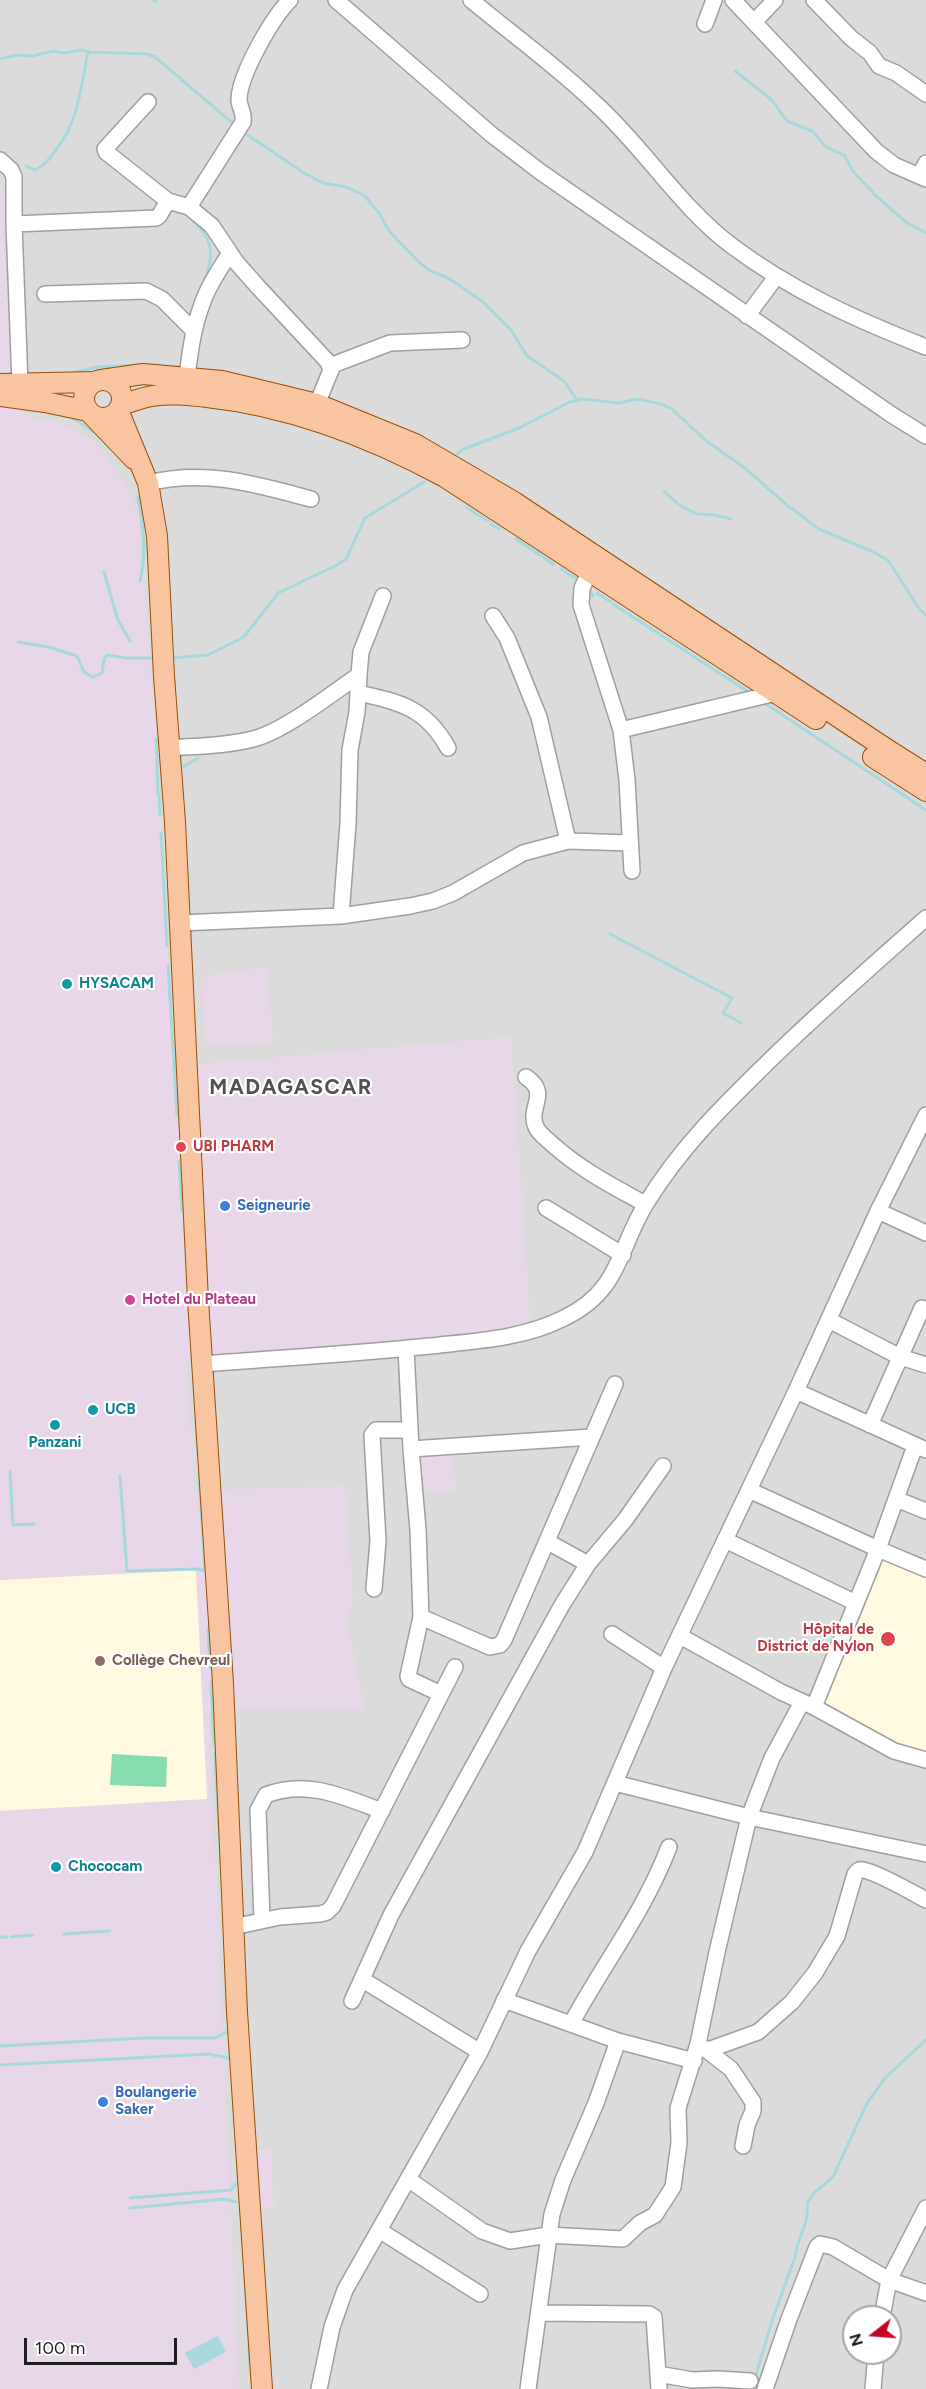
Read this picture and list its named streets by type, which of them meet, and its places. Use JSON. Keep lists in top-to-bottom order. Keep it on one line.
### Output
{"districts":["MADAGASCAR"],"places":["HYSACAM","UBI PHARM","Seigneurie","Hotel du Plateau","UCB","Panzani","Hôpital de District de Nylon","Collège Chevreul","Chococam","Boulangerie Saker"],"scale_bar":"100 m","north":"left"}
